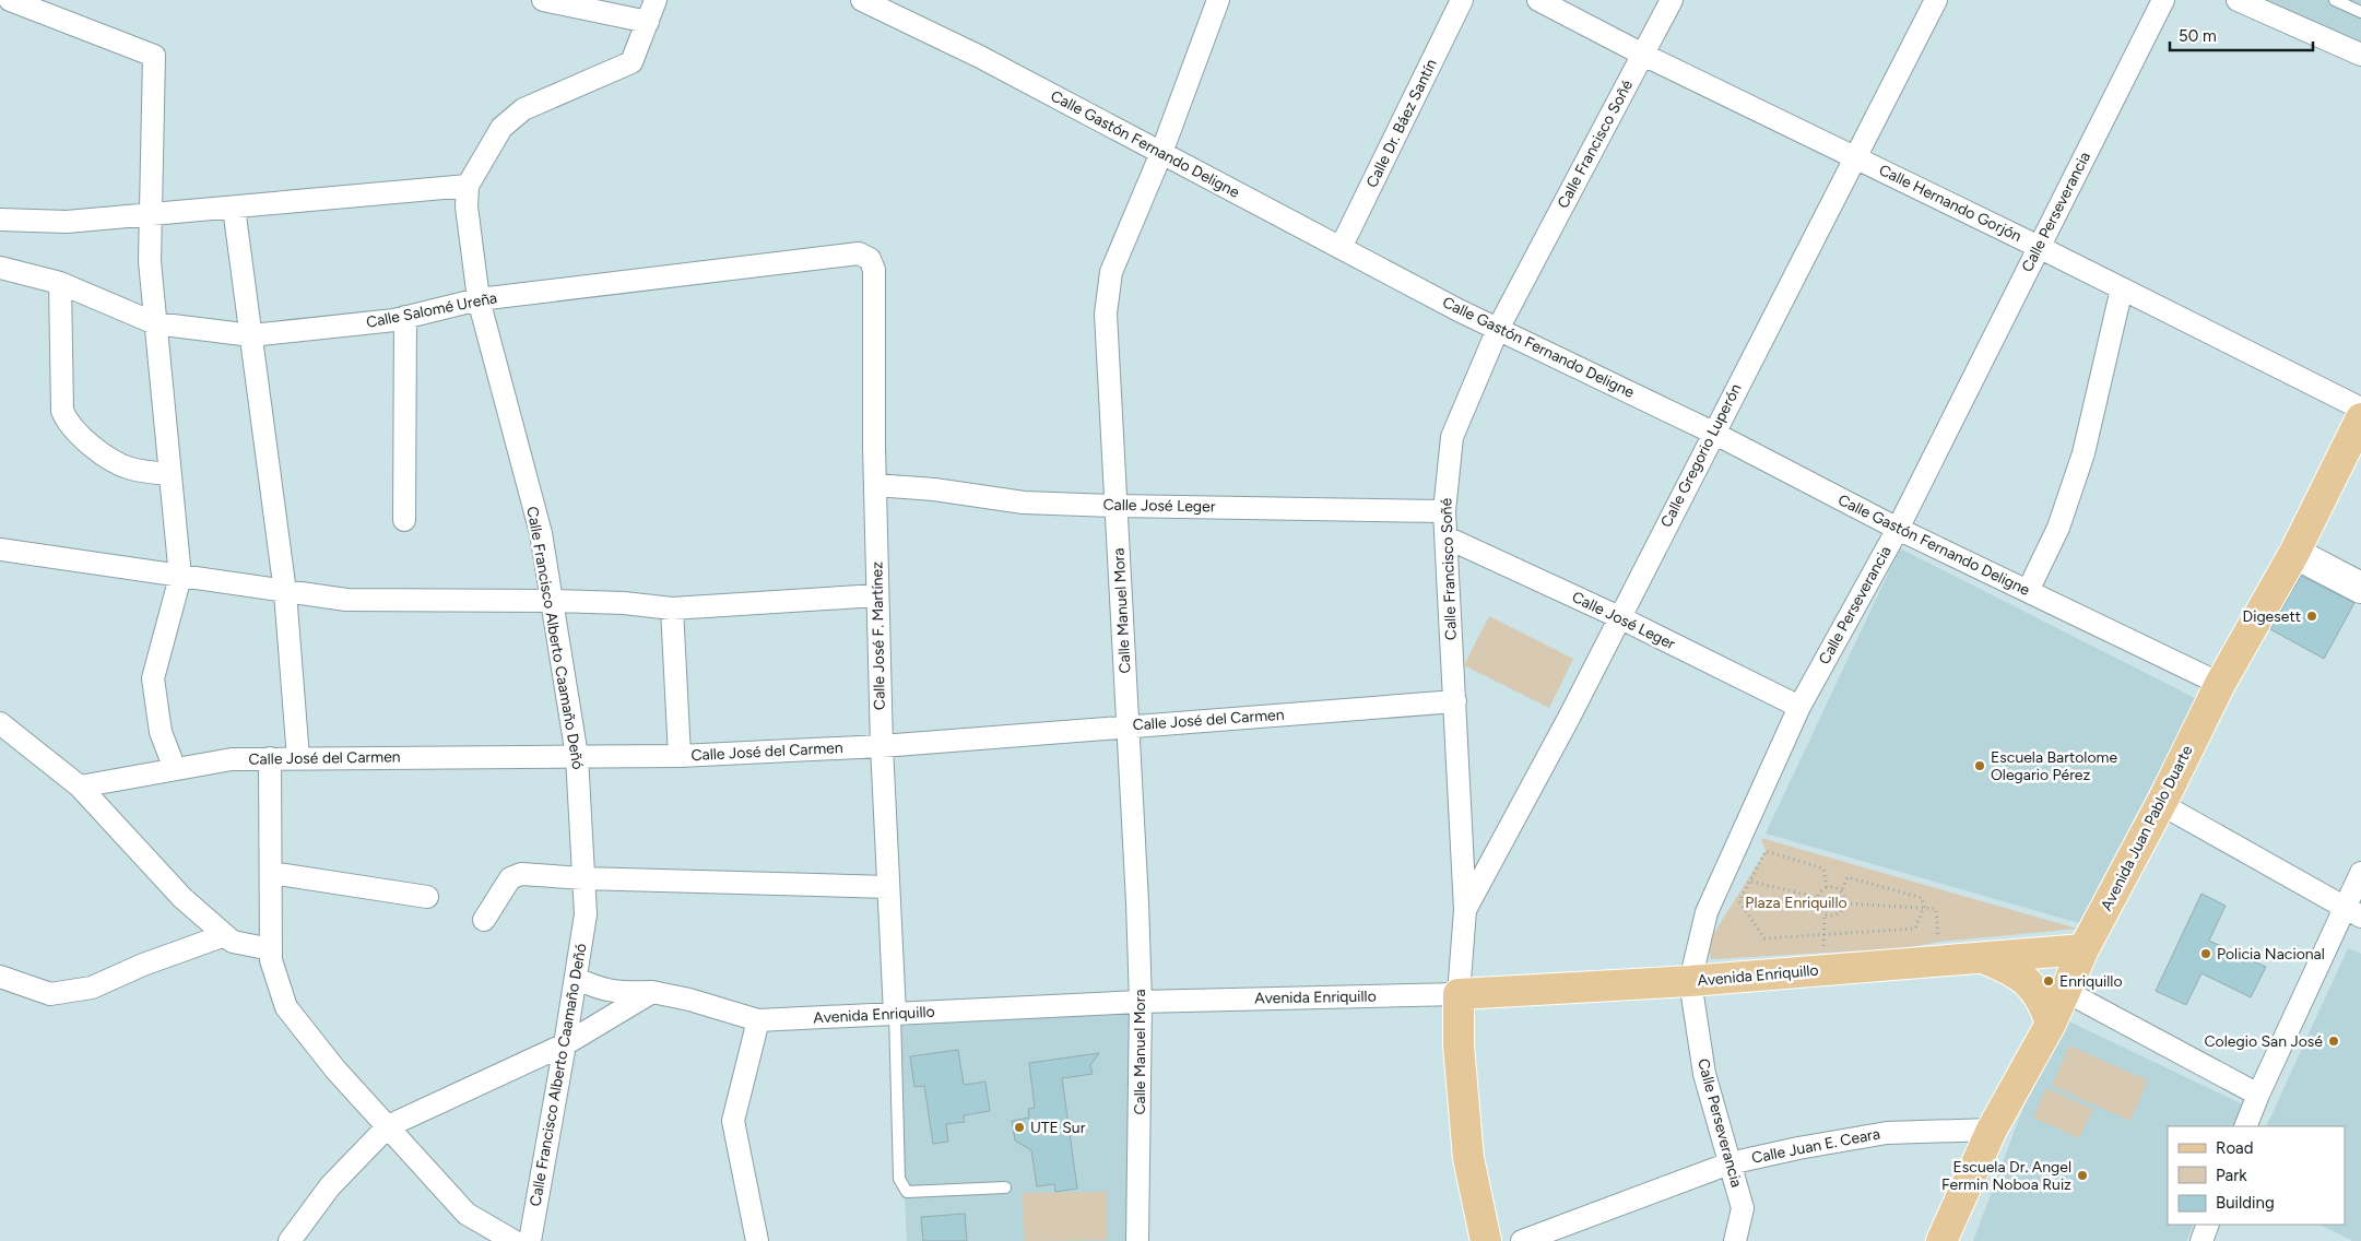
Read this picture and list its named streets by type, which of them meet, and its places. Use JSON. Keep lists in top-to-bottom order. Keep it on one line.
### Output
{"streets":{"main road":["Avenida Juan Pablo Duarte","Avenida Enriquillo"],"street":["Calle Dr. Báez Santín","Calle Gastón Fernando Deligne","Calle Francisco Soñé","Calle Hernando Gorjón","Calle Perseverancia","Calle Salomé Ureña","Calle Gregorio Luperón","Calle José Leger","Calle Manuel Mora","Calle José F. Martínez","Calle Francisco Alberto Caamaño Deñó","Calle José del Carmen","Calle Juan E. Ceara"]},"crossings":[["Calle Dr. Báez Santín","Calle Gastón Fernando Deligne"],["Calle Gastón Fernando Deligne","Calle Francisco Soñé"],["Calle Gastón Fernando Deligne","Calle Perseverancia"],["Calle Gastón Fernando Deligne","Calle Gregorio Luperón"],["Calle Gastón Fernando Deligne","Calle Manuel Mora"],["Calle Gastón Fernando Deligne","Avenida Juan Pablo Duarte"],["Calle Francisco Soñé","Calle Hernando Gorjón"],["Calle Francisco Soñé","Calle Gregorio Luperón"],["Calle Francisco Soñé","Calle José Leger"],["Calle Francisco Soñé","Calle José del Carmen"],["Calle Francisco Soñé","Avenida Enriquillo"],["Calle Hernando Gorjón","Calle Perseverancia"],["Calle Hernando Gorjón","Calle Gregorio Luperón"],["Calle Perseverancia","Calle José Leger"],["Calle Perseverancia","Avenida Enriquillo"],["Calle Perseverancia","Calle Juan E. Ceara"],["Calle Salomé Ureña","Calle José F. Martínez"],["Calle Salomé Ureña","Calle Francisco Alberto Caamaño Deñó"],["Calle Gregorio Luperón","Calle José Leger"],["Calle José Leger","Calle Manuel Mora"],["Calle José Leger","Calle José F. Martínez"],["Calle Manuel Mora","Calle José del Carmen"],["Calle Manuel Mora","Avenida Enriquillo"],["Calle José F. Martínez","Calle José del Carmen"],["Calle José F. Martínez","Avenida Enriquillo"],["Calle Francisco Alberto Caamaño Deñó","Calle José del Carmen"],["Calle Francisco Alberto Caamaño Deñó","Avenida Enriquillo"],["Avenida Juan Pablo Duarte","Avenida Enriquillo"],["Avenida Juan Pablo Duarte","Calle Juan E. Ceara"]],"parks":["Plaza Enriquillo"],"places":["Digesett","Escuela Bartolome Olegario Pérez","Policia Nacional","Enriquillo","Colegio San José","UTE Sur","Escuela Dr. Angel Fermin Noboa Ruiz"],"legend":["Road","Park","Building"],"scale_bar":"50 m"}
